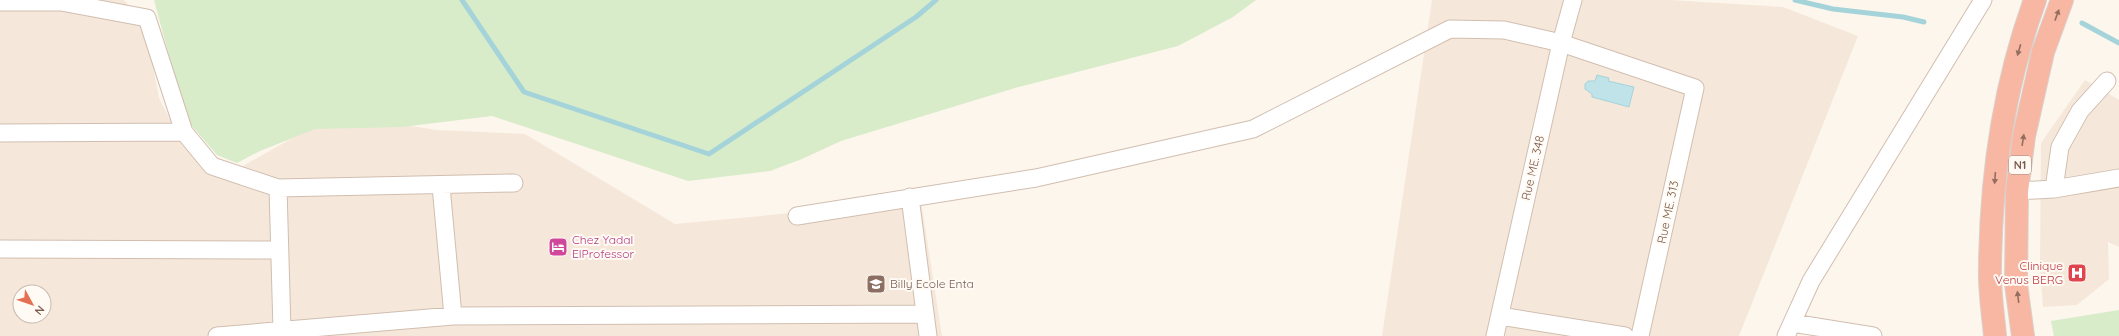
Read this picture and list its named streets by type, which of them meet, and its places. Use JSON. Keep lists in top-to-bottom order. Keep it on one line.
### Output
{"streets":{"highway":["N1"],"street":["Rue ME. 348","Rue ME. 313"]},"crossings":[["Rue ME. 348","Rue ME. 313"]],"places":{"hotel":["Chez Yadal ElProfessor"],"hospital":["Clinique Venus BERG"],"school or university":["Billy Ecole Enta"]},"north":"bottom right"}
